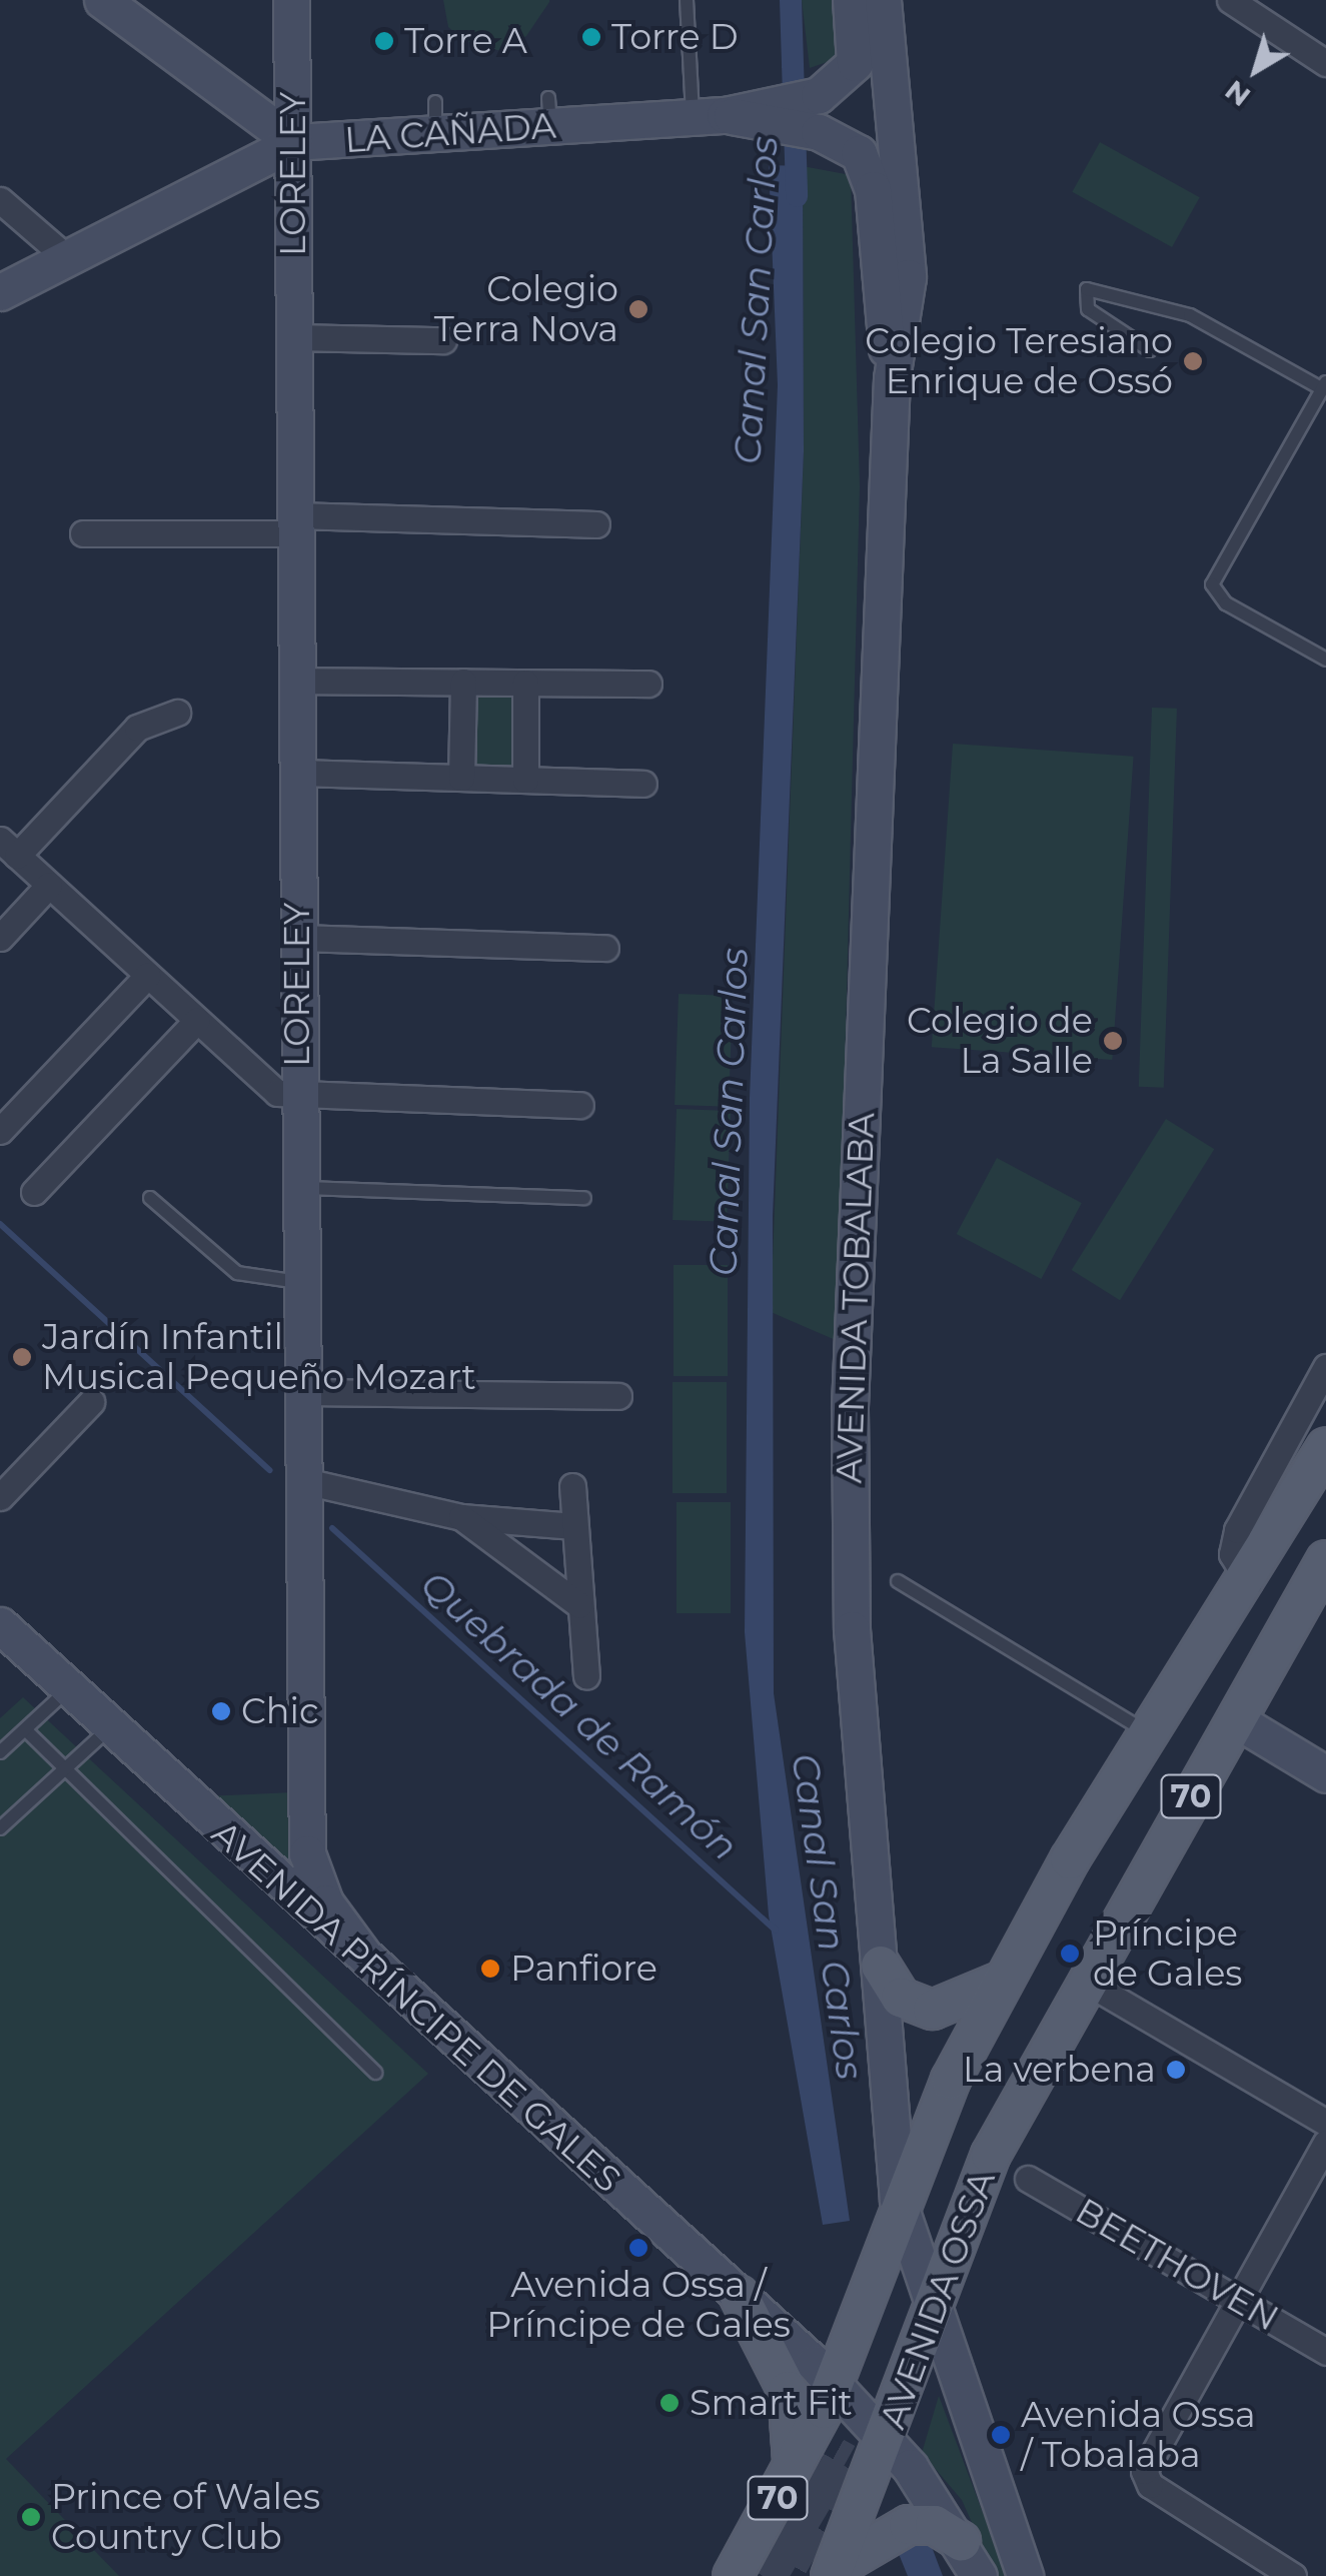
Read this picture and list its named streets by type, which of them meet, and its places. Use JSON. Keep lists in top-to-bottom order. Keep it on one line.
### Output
{"streets":{"main road":["LA CAÑADA","LORELEY","AVENIDA TOBALABA","70","AVENIDA PRÍNCIPE DE GALES","AVENIDA OSSA"],"street":["BEETHOVEN"]},"crossings":[["LA CAÑADA","LORELEY"],["LORELEY","AVENIDA PRÍNCIPE DE GALES"],["AVENIDA TOBALABA","AVENIDA OSSA"],["AVENIDA PRÍNCIPE DE GALES","AVENIDA OSSA"]],"water":["Canal San Carlos","Quebrada de Ramón"],"places":["Torre D","Torre A","Colegio Terra Nova","Colegio Teresiano Enrique de Ossó","Colegio de La Salle","Jardín Infantil Musical Pequeño Mozart","Chic","Príncipe de Gales","Panfiore","La verbena","Avenida Ossa / Príncipe de Gales","Smart Fit","Avenida Ossa / Tobalaba","Prince of Wales Country Club"],"north":"bottom left"}
